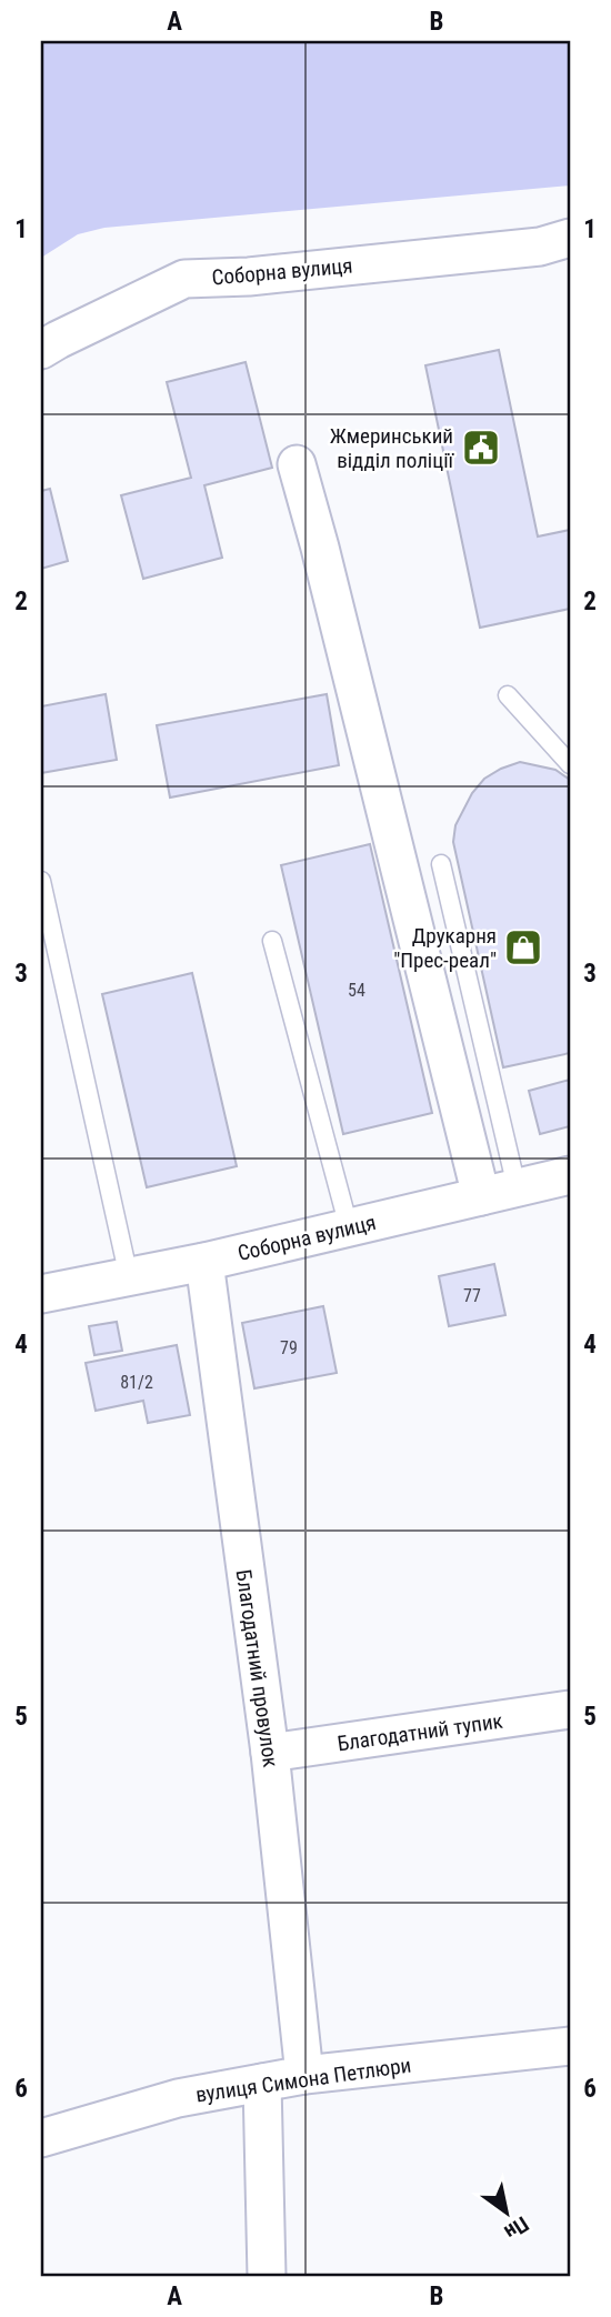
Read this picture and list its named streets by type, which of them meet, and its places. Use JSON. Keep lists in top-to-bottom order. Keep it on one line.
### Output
{"streets":{"street":["Соборна вулиця","Благодатний провулок","Благодатний тупик","вулиця Симона Петлюри"]},"crossings":[["Соборна вулиця","Благодатний провулок"],["Благодатний провулок","Благодатний тупик"],["Благодатний провулок","вулиця Симона Петлюри"]],"places":{"public building":["Жмеринський відділ поліції"],"shop":["Друкарня \"Прес-реал\""]},"house_numbers":["54","77","79","81/2"],"north":"bottom right","grid":{"columns":["A","B"],"rows":["1","2","3","4","5","6"]}}
